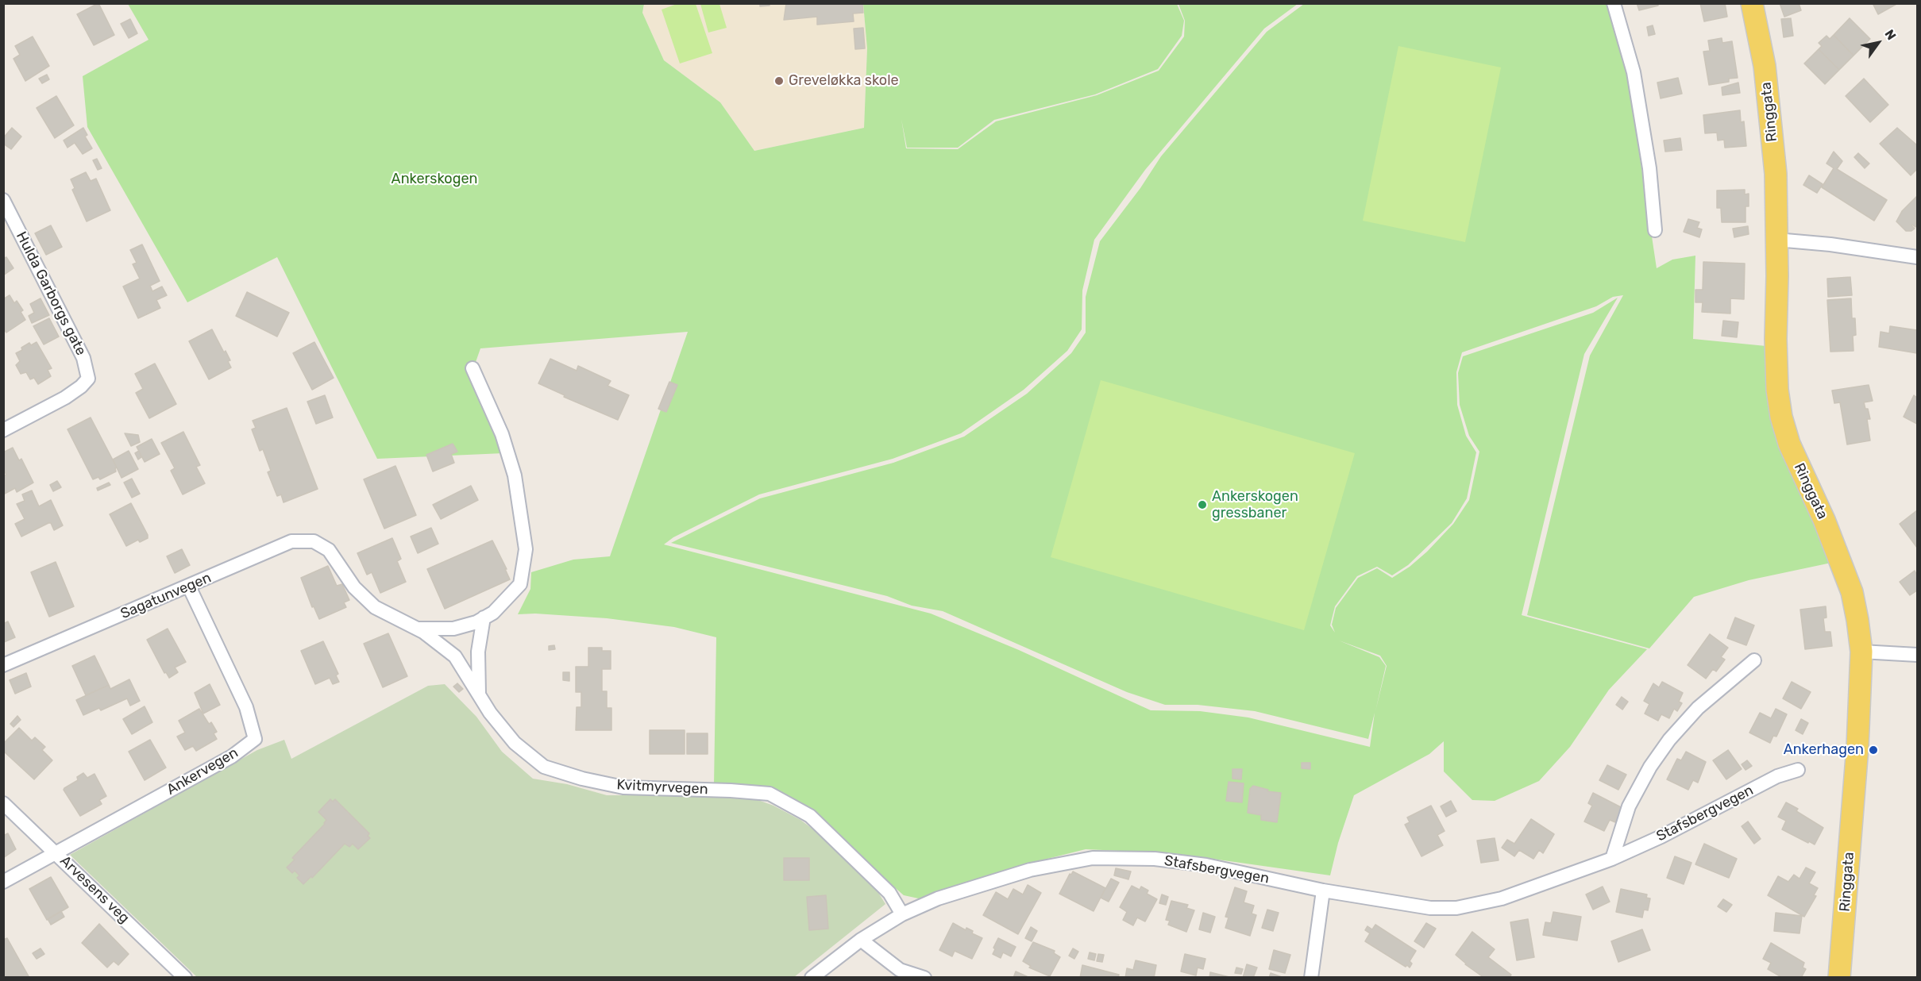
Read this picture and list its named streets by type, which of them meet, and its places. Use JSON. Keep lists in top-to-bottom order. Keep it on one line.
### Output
{"streets":{"main road":["Ringgata"],"street":["Hulda Garborgs gate","Sagatunvegen","Ankervegen","Kvitmyrvegen","Stafsbergvegen","Arvesens veg"]},"crossings":[["Sagatunvegen","Ankervegen"],["Sagatunvegen","Kvitmyrvegen"],["Ankervegen","Arvesens veg"],["Kvitmyrvegen","Stafsbergvegen"]],"parks":["Ankerskogen"],"places":["Greveløkka skole","Ankerskogen gressbaner","Ankerhagen"],"north":"top right"}
